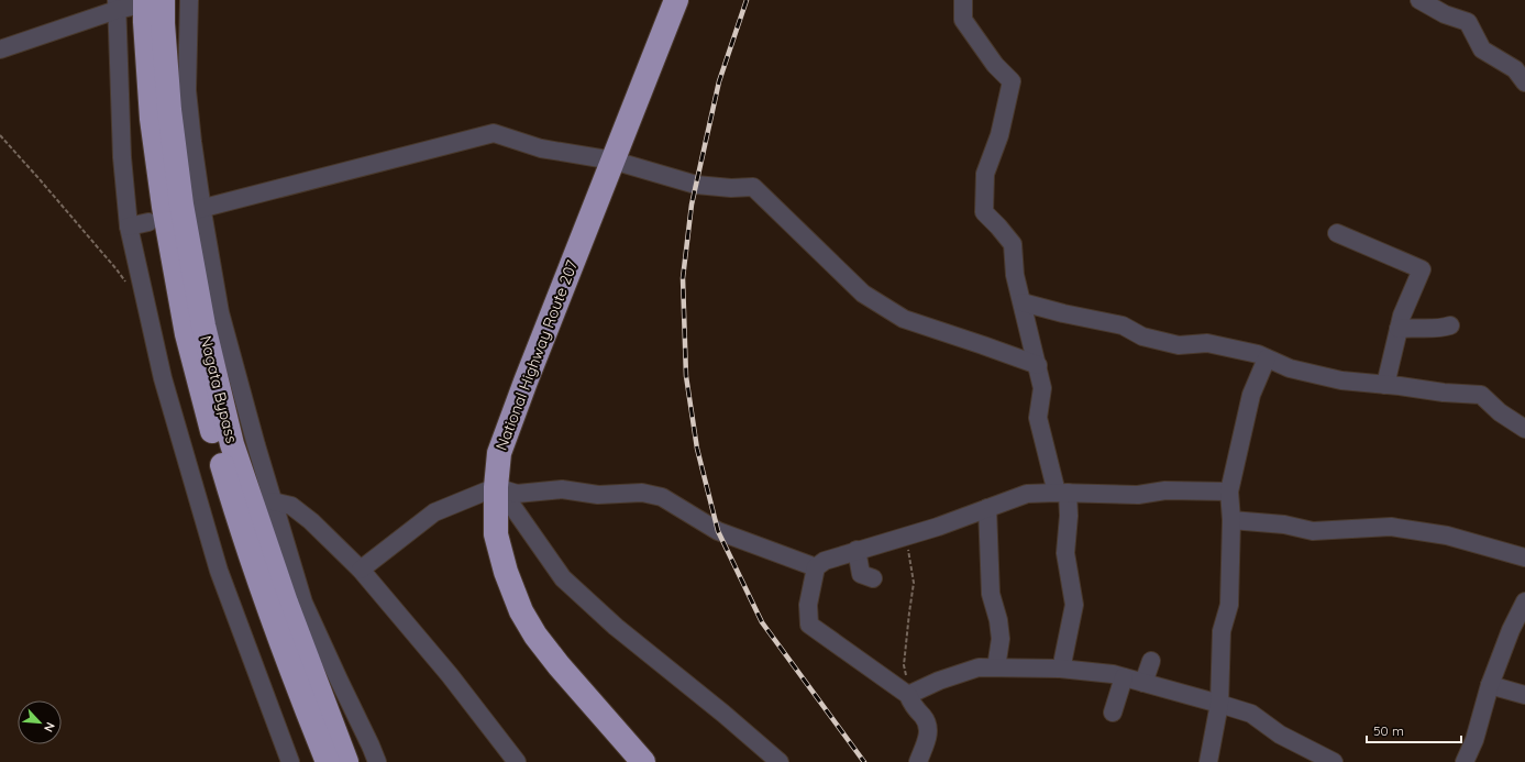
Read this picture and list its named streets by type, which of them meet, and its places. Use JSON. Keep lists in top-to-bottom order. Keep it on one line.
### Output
{"streets":{"highway":["National Highway Route 207","Nagata Bypass"]},"scale_bar":"50 m","north":"bottom right"}
